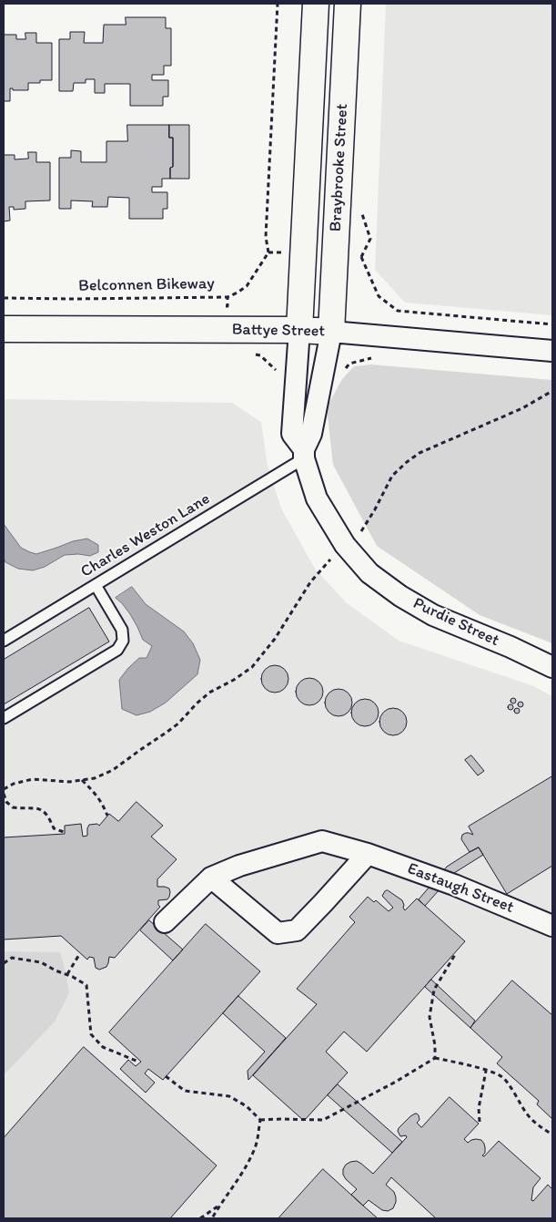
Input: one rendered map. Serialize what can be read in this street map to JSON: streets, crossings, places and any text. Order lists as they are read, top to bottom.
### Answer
{
  "streets": {
    "street": [
      "Braybrooke Street",
      "Battye Street",
      "Purdie Street",
      "Eastaugh Street"
    ],
    "lane": ["Charles Weston Lane"],
    "path": ["Belconnen Bikeway"]
  },
  "crossings": [
    ["Braybrooke Street", "Battye Street"],
    ["Braybrooke Street", "Purdie Street"],
    ["Battye Street", "Purdie Street"],
    ["Charles Weston Lane", "Purdie Street"]
  ]
}
